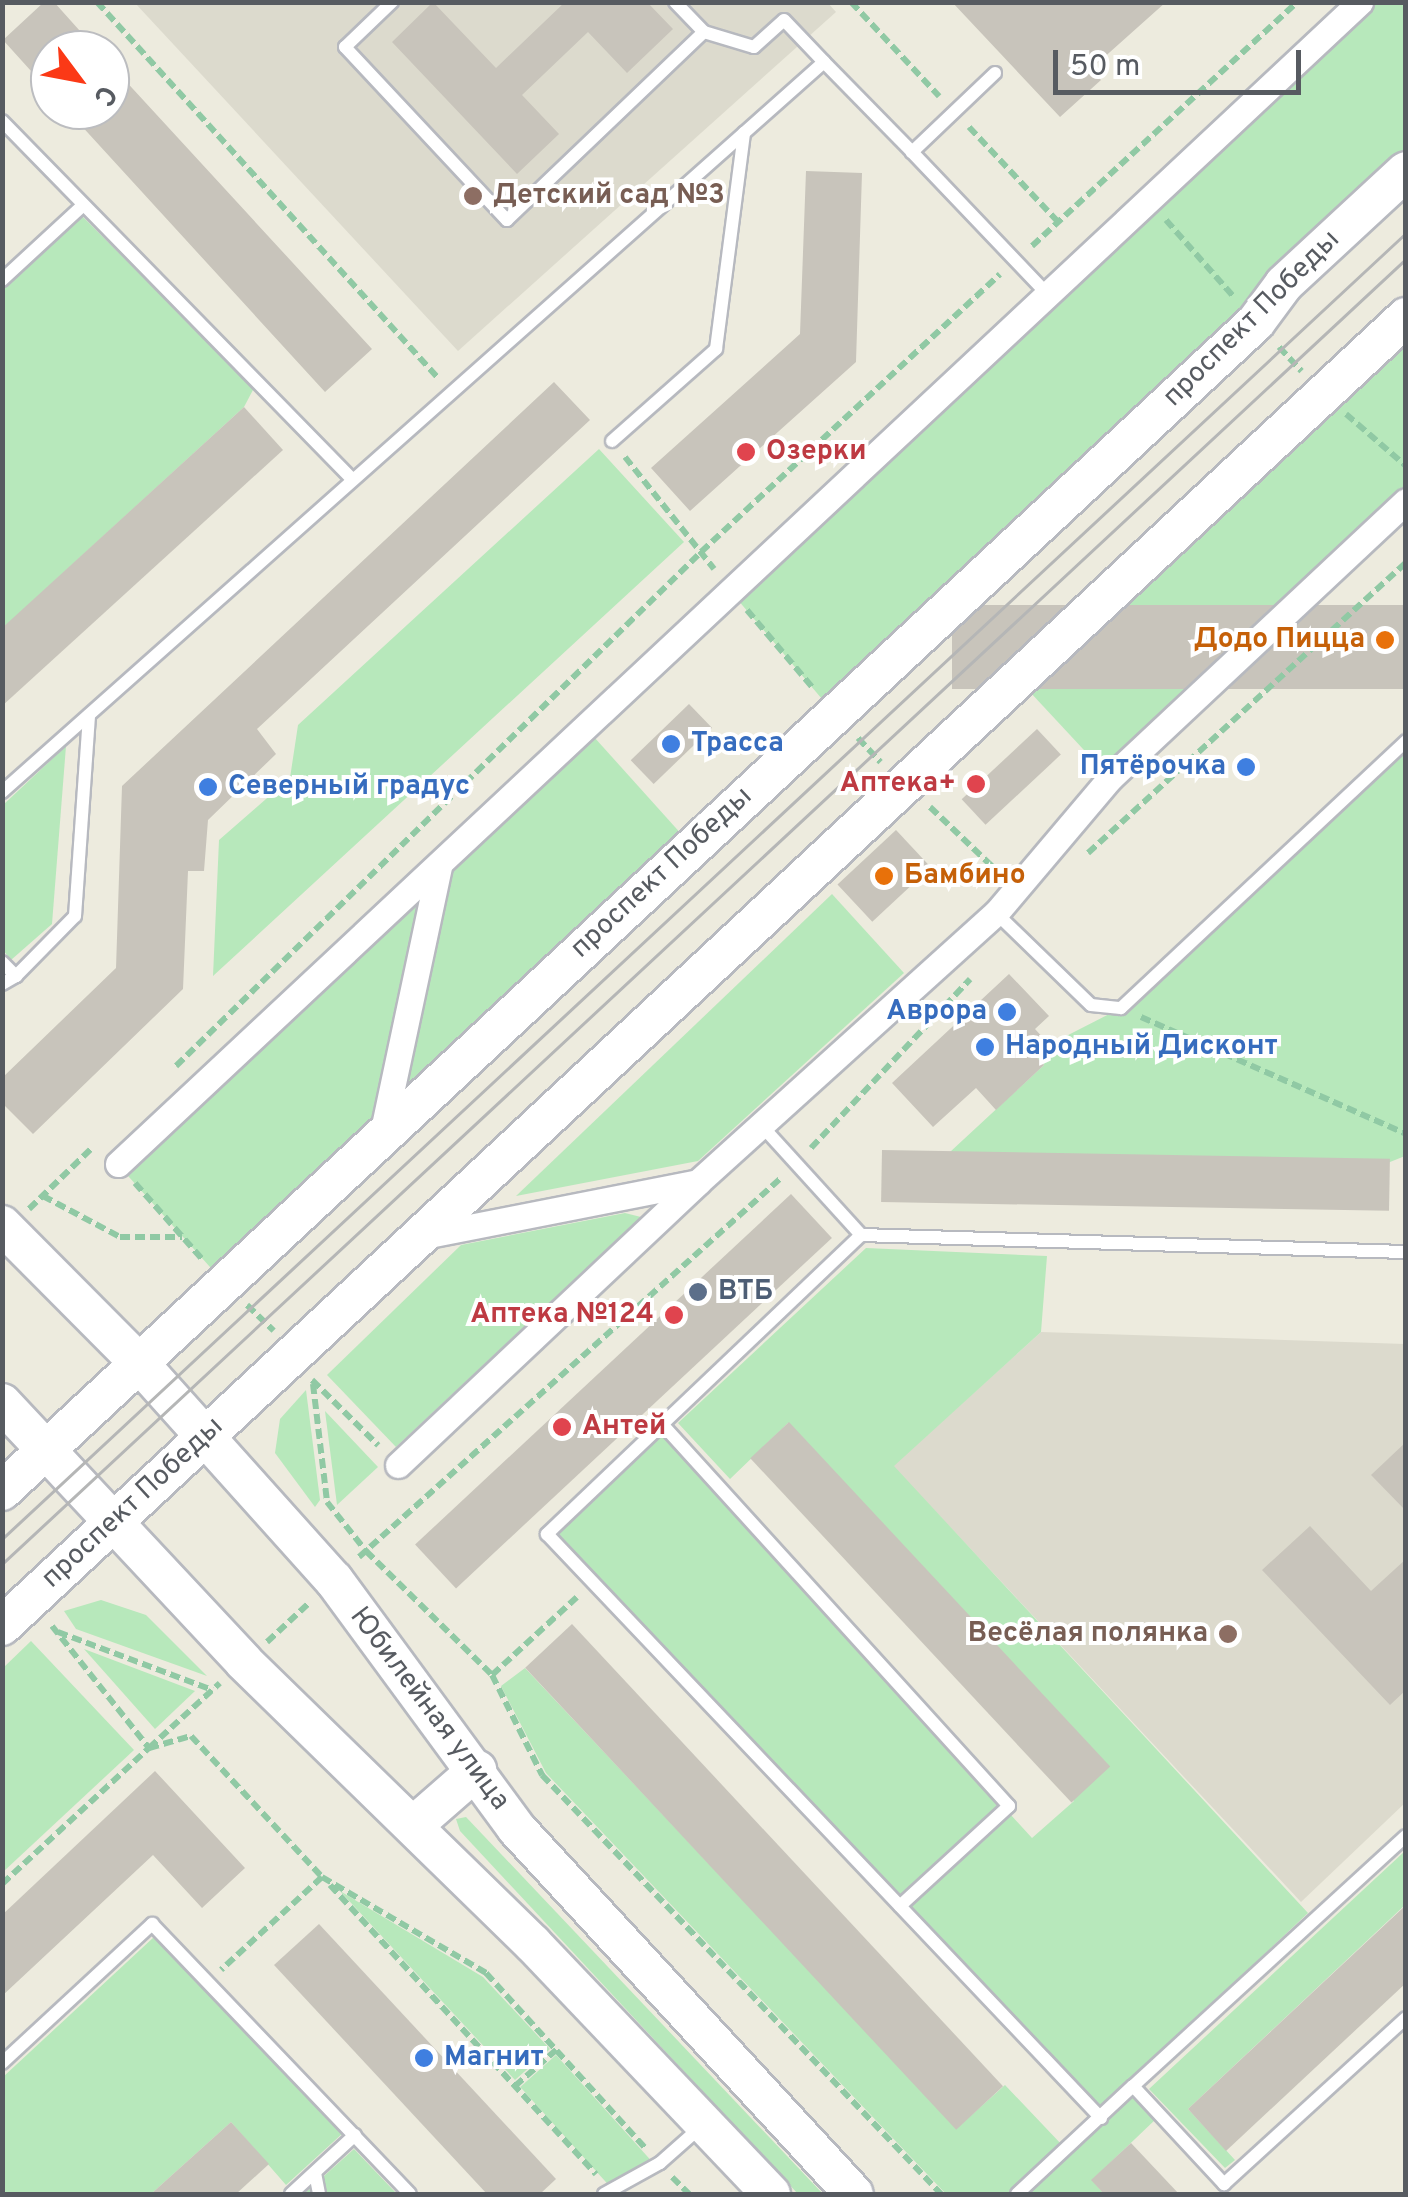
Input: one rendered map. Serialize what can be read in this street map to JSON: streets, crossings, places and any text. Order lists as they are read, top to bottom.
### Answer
{
  "streets": {
    "main road": ["проспект Победы", "Юбилейная улица"]
  },
  "crossings": [
    ["проспект Победы", "Юбилейная улица"]
  ],
  "places": [
    "Детский сад №3",
    "Озерки",
    "Додо Пицца",
    "Трасса",
    "Пятёрочка",
    "Аптека+",
    "Северный градус",
    "Бамбино",
    "Аврора",
    "Народный Дисконт",
    "ВТБ",
    "Аптека №124",
    "Антей",
    "Весёлая полянка",
    "Магнит"
  ],
  "scale_bar": "50 m",
  "north": "bottom right"
}
